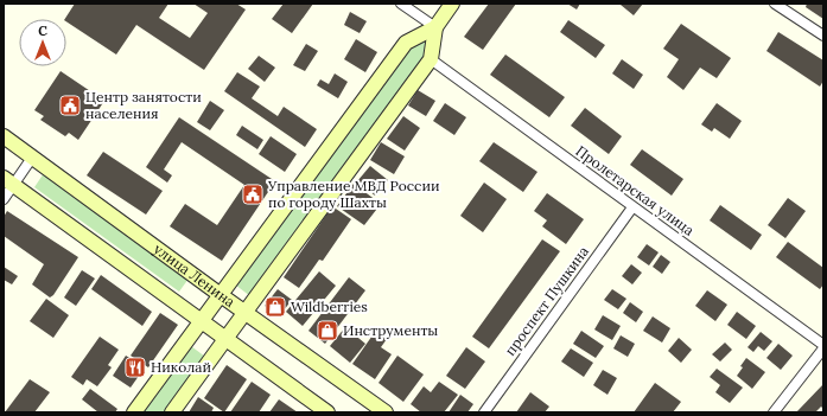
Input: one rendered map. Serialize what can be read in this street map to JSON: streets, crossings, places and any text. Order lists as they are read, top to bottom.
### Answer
{
  "streets": {
    "main road": ["улица Ленина"],
    "street": ["Пролетарская улица", "проспект Пушкина"]
  },
  "crossings": [
    ["Пролетарская улица", "проспект Пушкина"]
  ],
  "places": {
    "public building": ["Центр занятости населения", "Управление МВД России по городу Шахты"],
    "shop": ["Wildberries", "Инструменты"],
    "restaurant": ["Николай"]
  },
  "north": "top"
}
